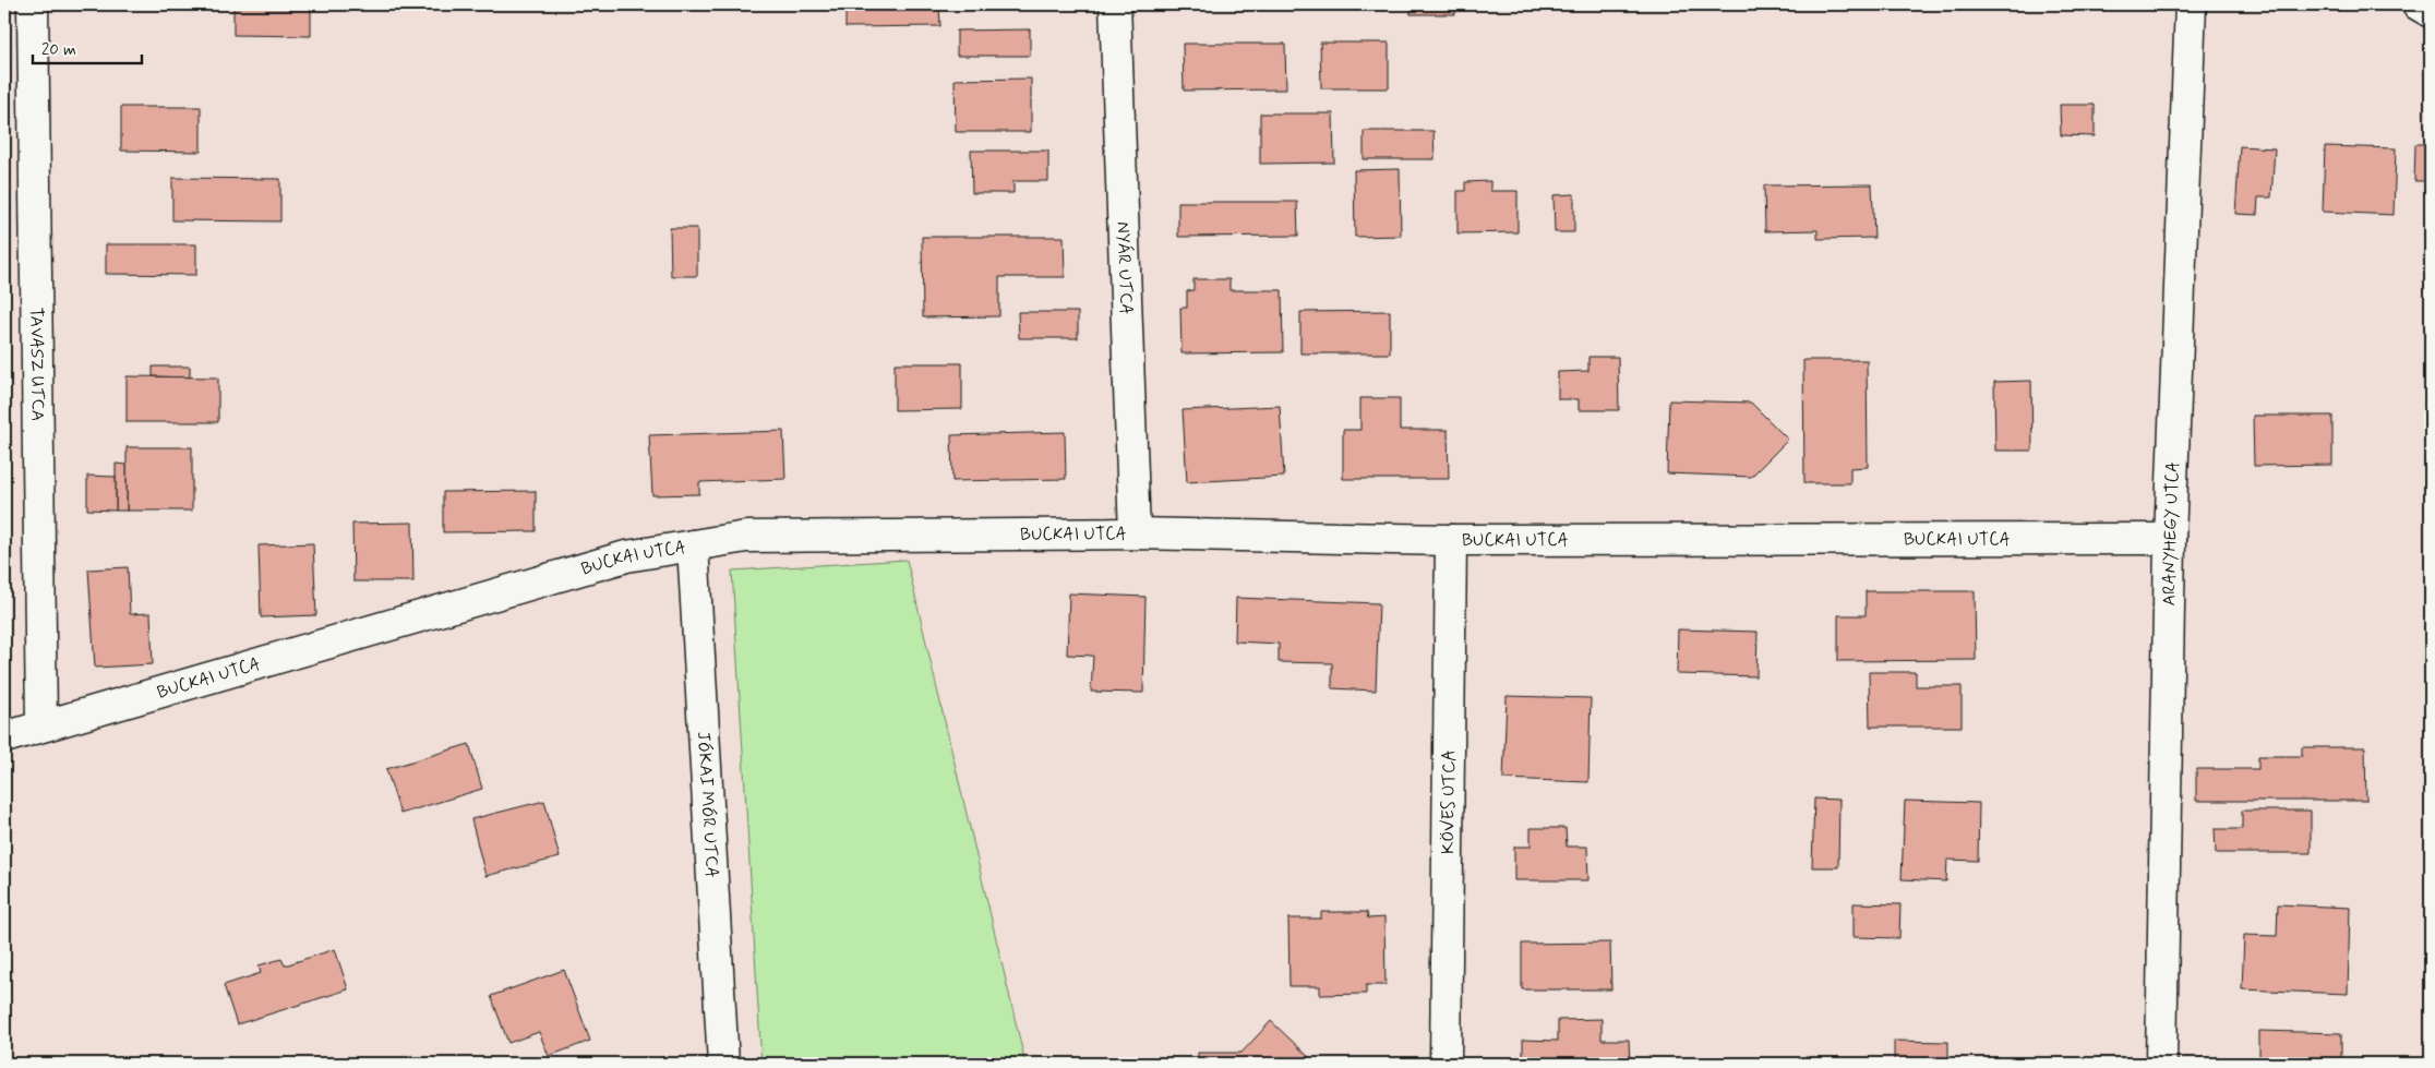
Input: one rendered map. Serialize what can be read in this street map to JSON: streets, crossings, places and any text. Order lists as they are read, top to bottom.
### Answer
{
  "streets": {
    "street": [
      "NYÁR UTCA",
      "TAVASZ UTCA",
      "BUCKAI UTCA",
      "ARANYHEGY UTCA",
      "KÖVES UTCA",
      "JÓKAI MÓR UTCA"
    ]
  },
  "crossings": [
    ["NYÁR UTCA", "BUCKAI UTCA"],
    ["TAVASZ UTCA", "BUCKAI UTCA"],
    ["BUCKAI UTCA", "ARANYHEGY UTCA"],
    ["BUCKAI UTCA", "KÖVES UTCA"],
    ["BUCKAI UTCA", "JÓKAI MÓR UTCA"]
  ],
  "scale_bar": "20 m"
}
